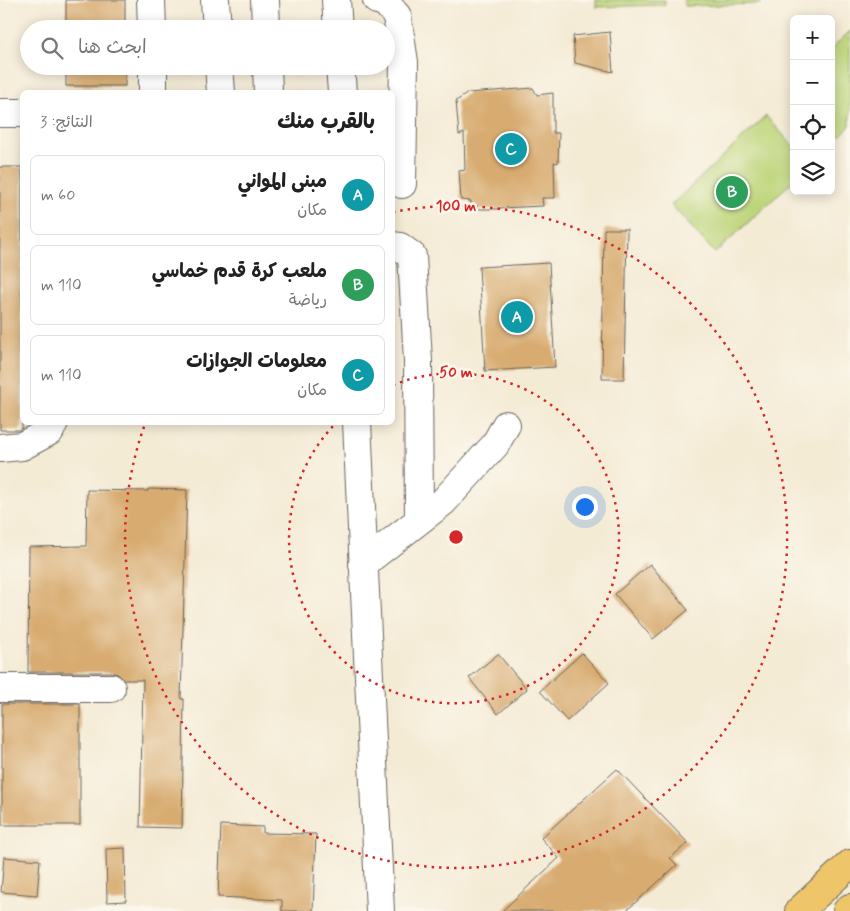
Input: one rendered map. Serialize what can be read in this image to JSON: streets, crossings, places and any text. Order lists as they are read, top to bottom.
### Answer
{
  "page": {
    "map_buttons": ["+", "−"],
    "search": "ابحث هنا",
    "heading": ["بالقرب منك", "النتائج: 3"],
    "pins": ["C", "B", "A"],
    "list": [
      {
        "mark": "A",
        "name": "مبنى المواني",
        "note": "مكان",
        "value": "60 m"
      },
      {
        "mark": "B",
        "name": "ملعب كرة قدم خماسي",
        "note": "رياضة",
        "value": "110 m"
      },
      {
        "mark": "C",
        "name": "معلومات الجوازات",
        "note": "مكان",
        "value": "110 m"
      }
    ]
  },
  "rings": ["100 m", "50 m"]
}
